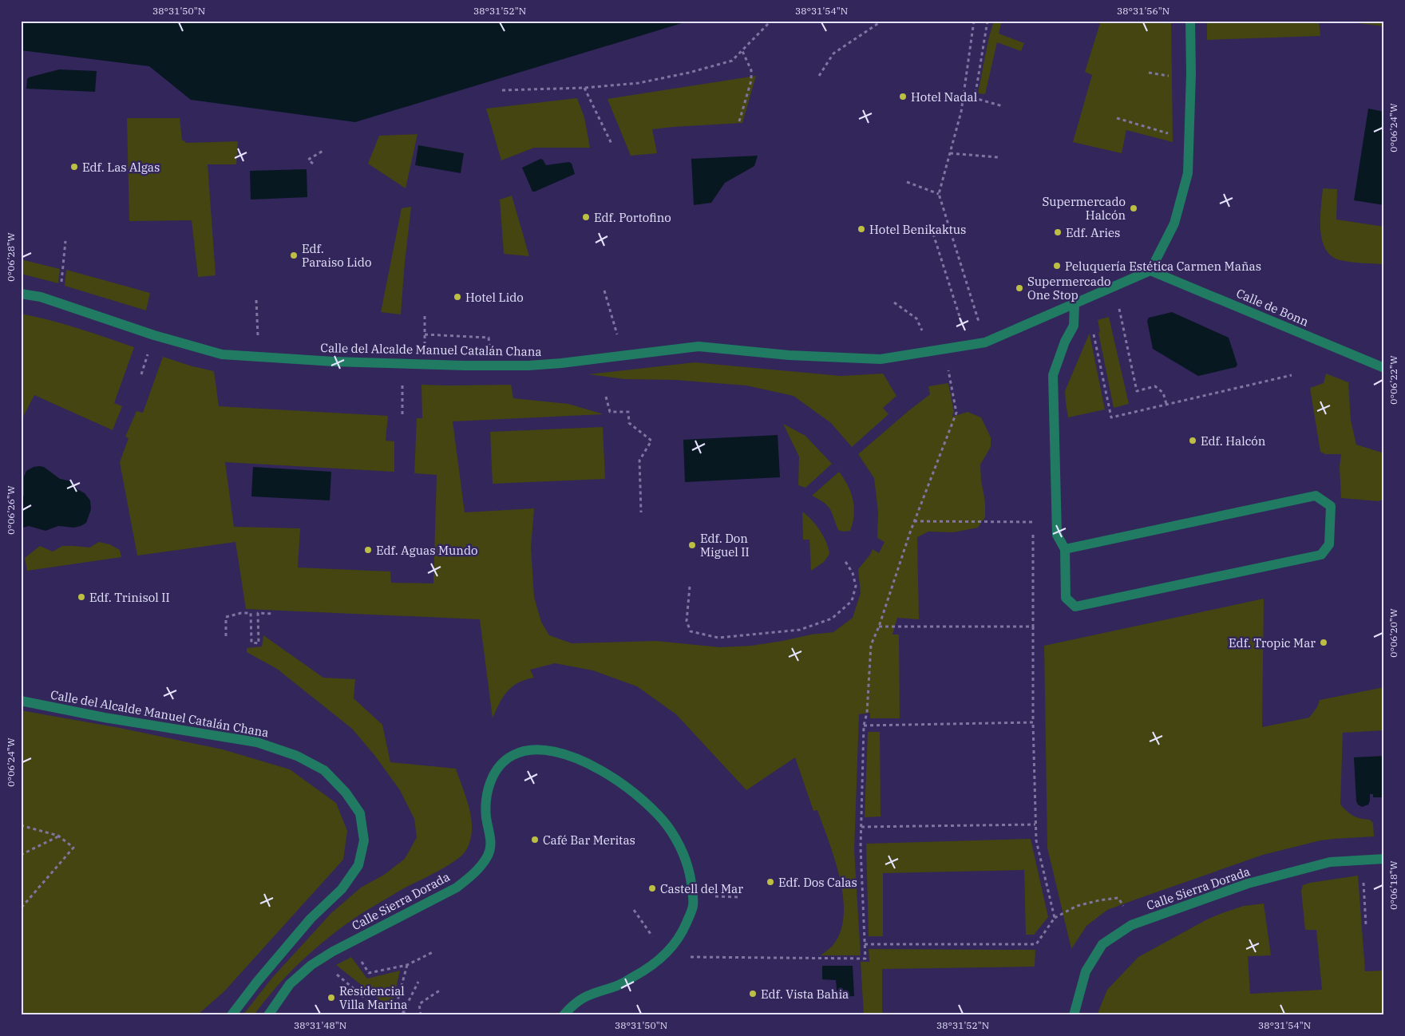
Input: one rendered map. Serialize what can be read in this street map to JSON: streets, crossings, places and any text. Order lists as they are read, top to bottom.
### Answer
{
  "streets": {
    "street": ["Calle de Bonn", "Calle del Alcalde Manuel Catalán Chana", "Calle Sierra Dorada"]
  },
  "crossings": [
    ["Calle de Bonn", "Calle del Alcalde Manuel Catalán Chana"]
  ],
  "places": [
    "Hotel Nadal",
    "Edf. Las Algas",
    "Supermercado Halcón",
    "Edf. Portofino",
    "Hotel Benikaktus",
    "Edf. Aries",
    "Edf. Paraiso Lido",
    "Peluquería Estética Carmen Mañas",
    "Supermercado One Stop",
    "Hotel Lido",
    "Edf. Halcón",
    "Edf. Don Miguel II",
    "Edf. Aguas Mundo",
    "Edf. Trinisol II",
    "Edf. Tropic Mar",
    "Café Bar Meritas",
    "Edf. Dos Calas",
    "Castell del Mar",
    "Edf. Vista Bahia",
    "Residencial Villa Marina"
  ],
  "coordinates": [
    "38°31'50\"N",
    "38°31'52\"N",
    "38°31'54\"N",
    "38°31'56\"N",
    "0°06'24\"W",
    "0°06'28\"W",
    "0°06'22\"W",
    "0°06'26\"W",
    "0°06'20\"W",
    "0°06'18\"W",
    "38°31'48\"N"
  ]
}
